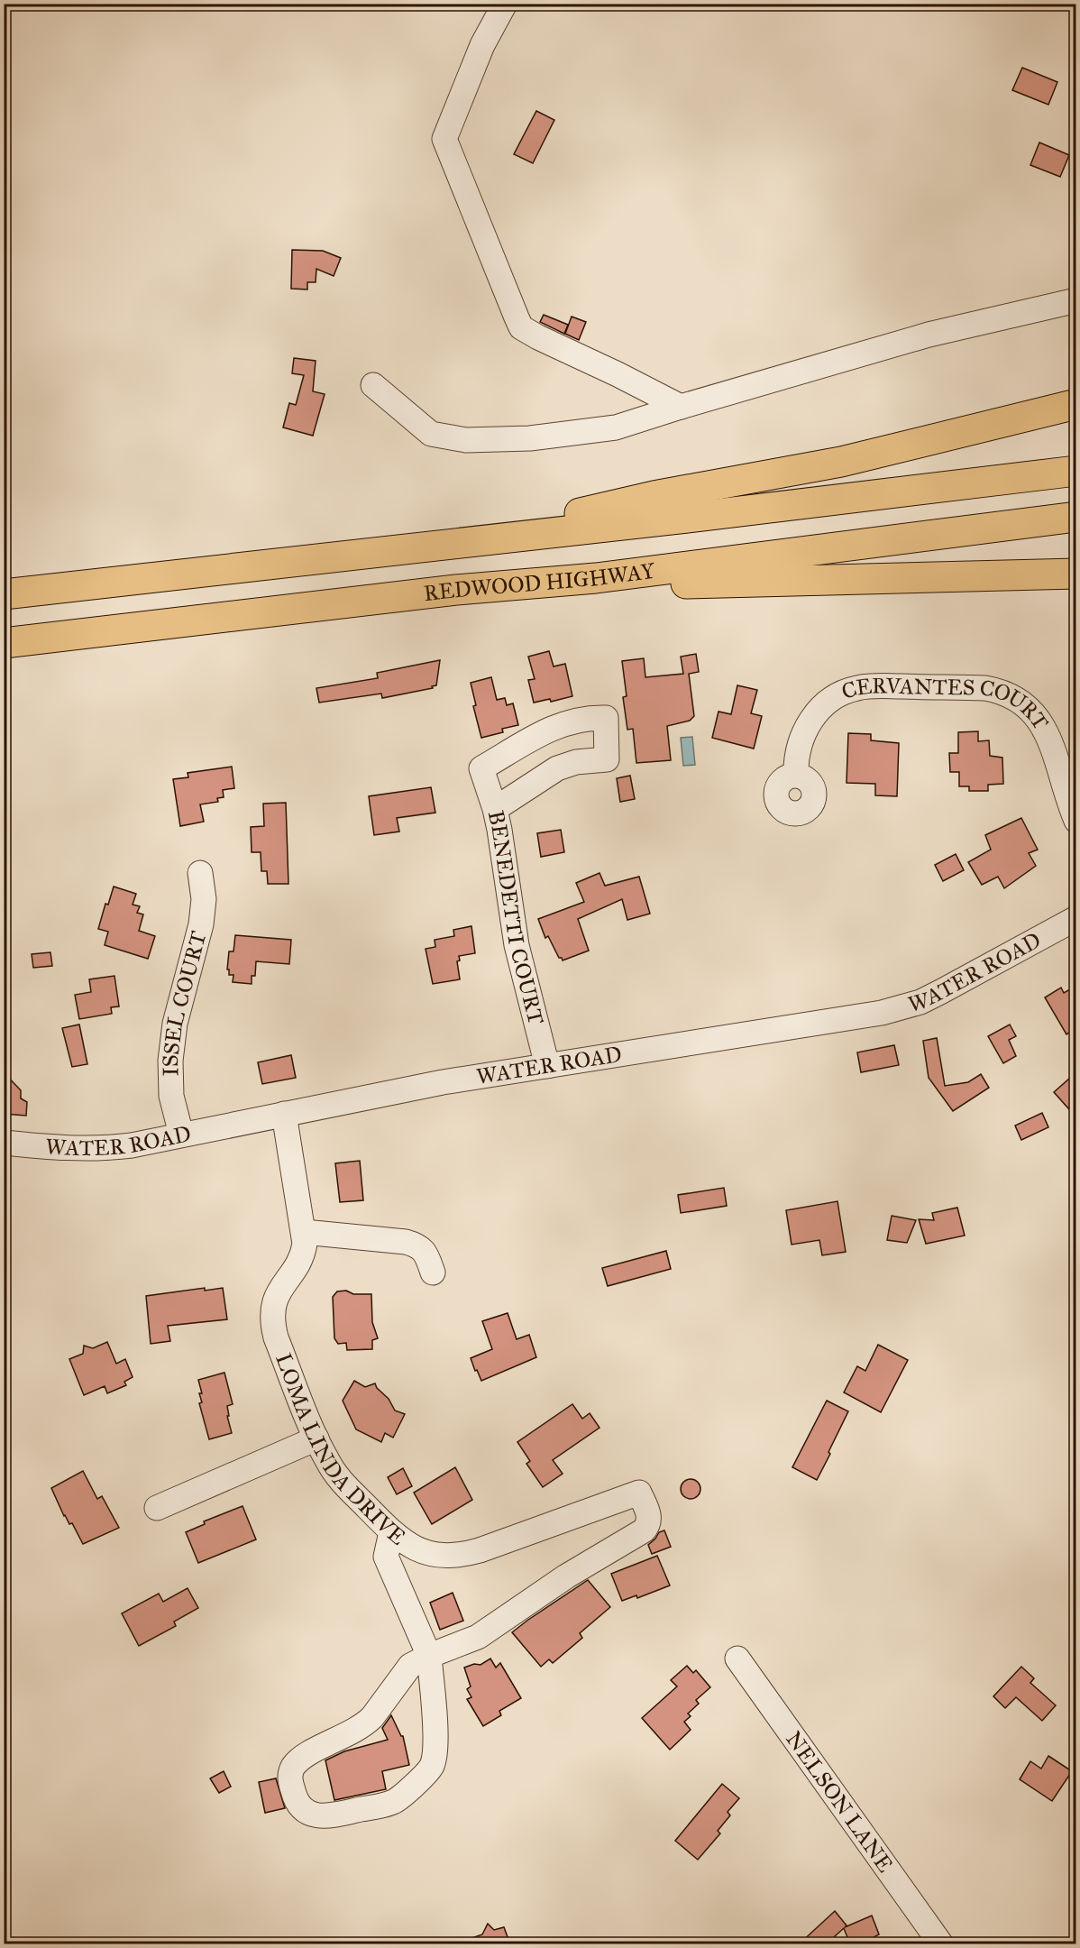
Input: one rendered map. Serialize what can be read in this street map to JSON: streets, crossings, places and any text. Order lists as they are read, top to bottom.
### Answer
{
  "streets": {
    "highway": ["REDWOOD HIGHWAY"],
    "street": [
      "CERVANTES COURT",
      "BENEDETTI COURT",
      "WATER ROAD",
      "ISSEL COURT",
      "LOMA LINDA DRIVE",
      "NELSON LANE"
    ]
  },
  "crossings": [
    ["BENEDETTI COURT", "WATER ROAD"],
    ["WATER ROAD", "ISSEL COURT"],
    ["WATER ROAD", "LOMA LINDA DRIVE"]
  ]
}
